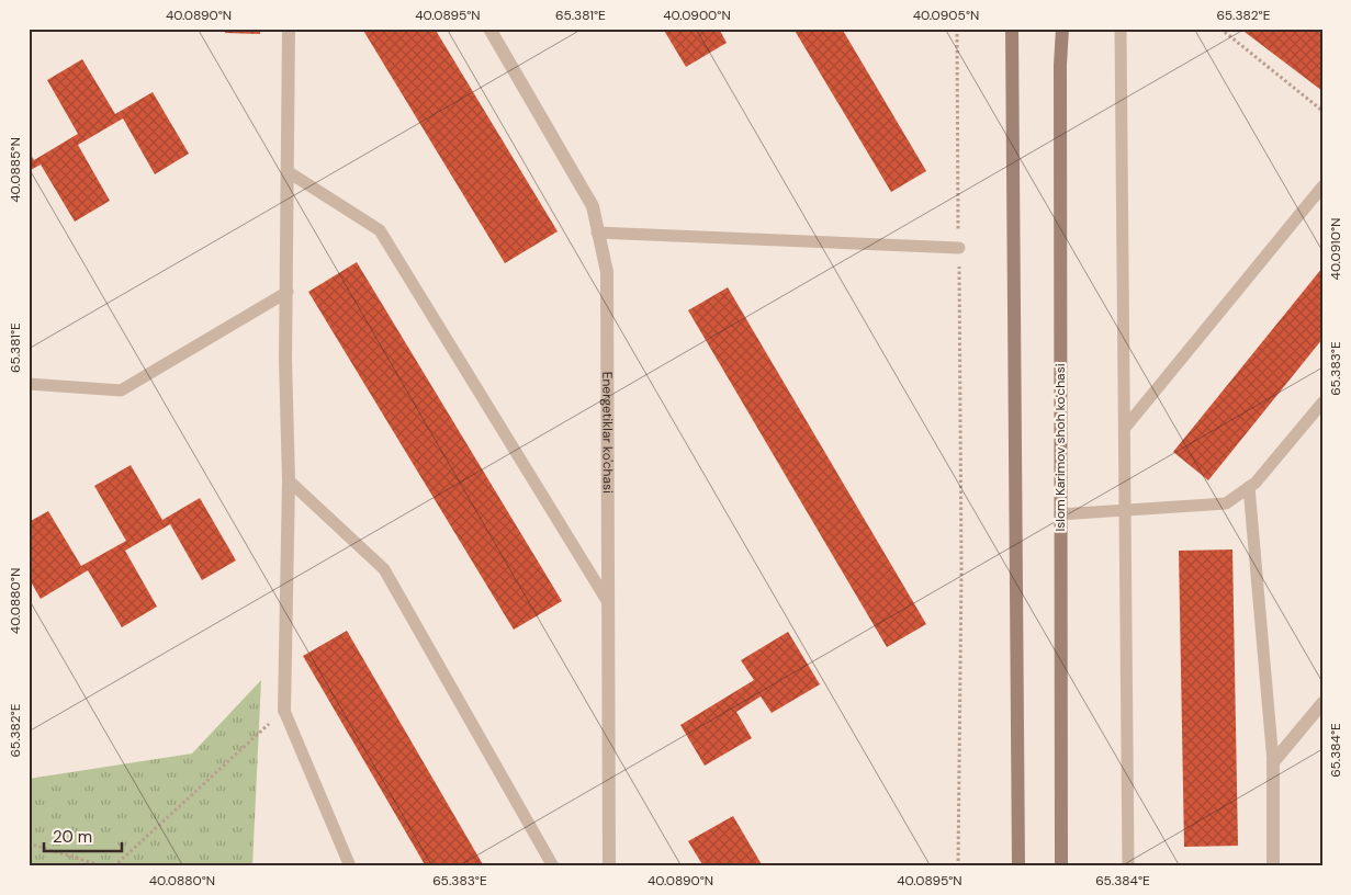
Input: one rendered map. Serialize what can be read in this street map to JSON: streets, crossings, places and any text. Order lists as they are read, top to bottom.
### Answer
{
  "streets": {
    "main road": ["Islom Karimov shoh ko'chasi"],
    "street": ["Energetiklar ko'chasi"]
  },
  "scale_bar": "20 m",
  "coordinates": [
    "40.0890°N",
    "40.0895°N",
    "65.381°E",
    "40.0900°N",
    "40.0905°N",
    "65.382°E",
    "40.0885°N",
    "40.0910°N",
    "65.383°E",
    "40.0880°N",
    "65.384°E"
  ]
}
